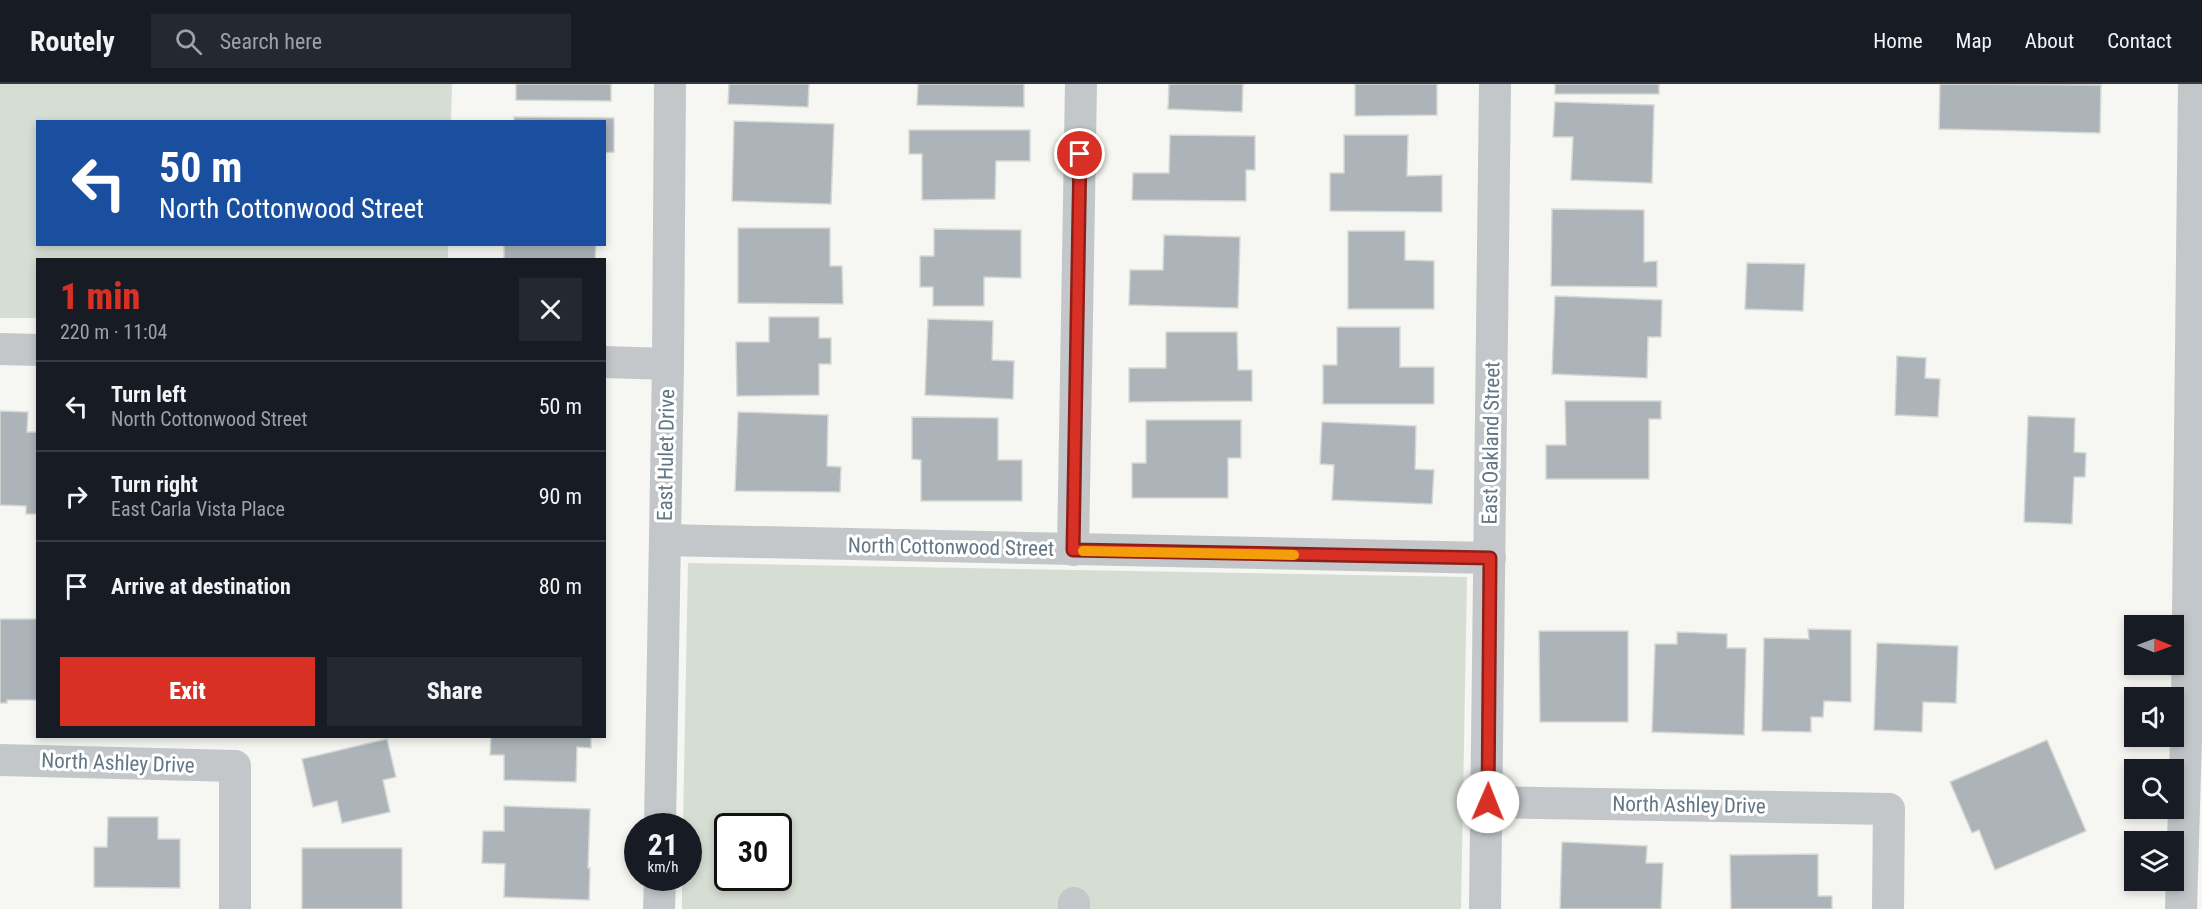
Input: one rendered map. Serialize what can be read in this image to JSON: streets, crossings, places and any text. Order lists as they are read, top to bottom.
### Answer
{
  "streets": {
    "street": [
      "East Oakland Street",
      "East Hulet Drive",
      "North Cottonwood Street",
      "North Ashley Drive"
    ]
  },
  "crossings": [
    ["East Oakland Street", "North Cottonwood Street"],
    ["East Oakland Street", "North Ashley Drive"],
    ["East Hulet Drive", "North Cottonwood Street"]
  ],
  "north": "right",
  "page": {
    "header": "Routely",
    "search": "Search here",
    "nav": [
      "Home",
      "Map",
      "About",
      "Contact"
    ],
    "turn": ["50 m", "North Cottonwood Street"],
    "heading": ["1 min", "220 m · 11:04"],
    "list": [
      {
        "name": "Turn left",
        "note": "North Cottonwood Street",
        "value": "50 m"
      },
      {
        "name": "Turn right",
        "note": "East Carla Vista Place",
        "value": "90 m"
      },
      {
        "name": "Arrive at destination",
        "value": "80 m"
      }
    ],
    "buttons": ["Exit", "Share"],
    "speed": "21 km/h",
    "limit": "30"
  }
}
